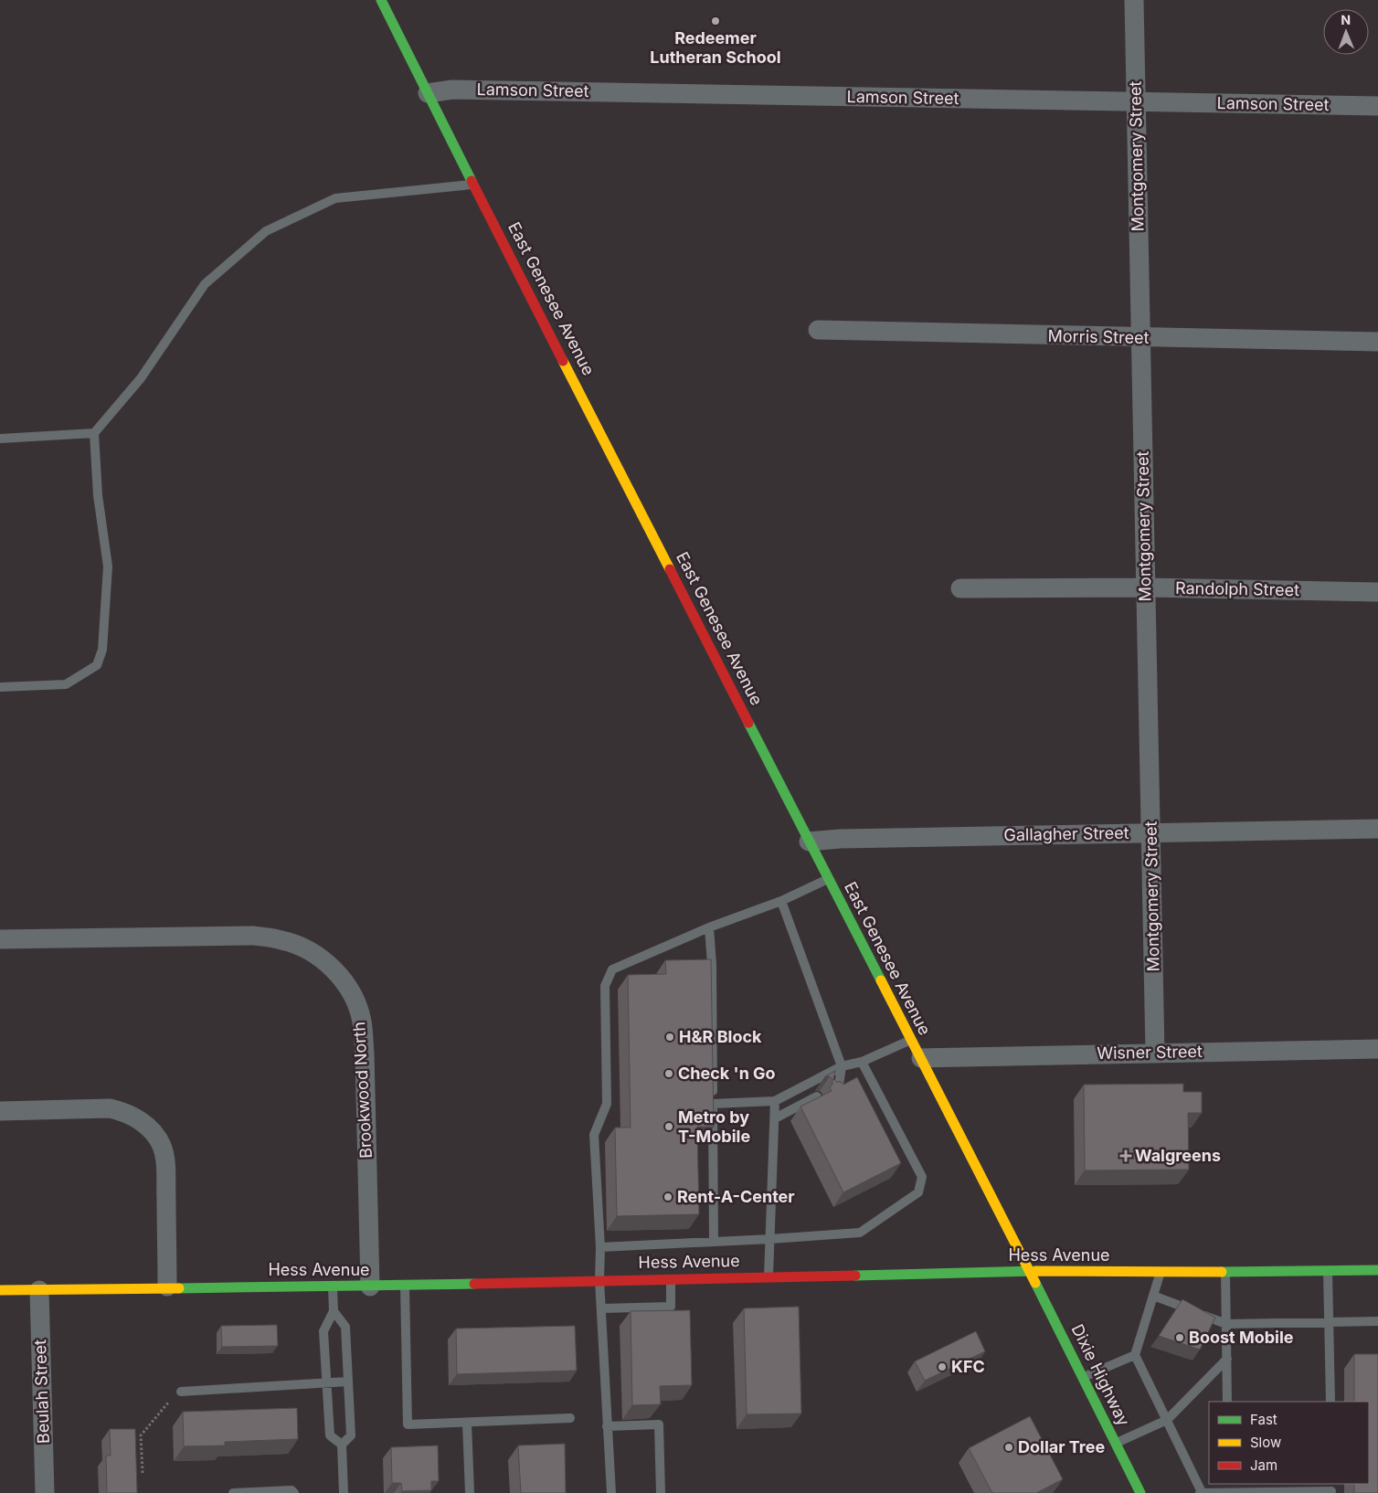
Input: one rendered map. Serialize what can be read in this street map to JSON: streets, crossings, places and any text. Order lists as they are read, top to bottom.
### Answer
{
  "streets": {
    "main road": ["East Genesee Avenue", "Hess Avenue", "Dixie Highway"],
    "street": [
      "Lamson Street",
      "Montgomery Street",
      "Morris Street",
      "Randolph Street",
      "Gallagher Street",
      "Wisner Street",
      "Brookwood North",
      "Beulah Street"
    ]
  },
  "crossings": [
    ["Lamson Street", "Montgomery Street"],
    ["Lamson Street", "East Genesee Avenue"],
    ["Montgomery Street", "Morris Street"],
    ["Montgomery Street", "Randolph Street"],
    ["Montgomery Street", "Gallagher Street"],
    ["Montgomery Street", "Wisner Street"],
    ["East Genesee Avenue", "Gallagher Street"],
    ["East Genesee Avenue", "Wisner Street"],
    ["East Genesee Avenue", "Hess Avenue"],
    ["East Genesee Avenue", "Dixie Highway"],
    ["Brookwood North", "Hess Avenue"],
    ["Hess Avenue", "Dixie Highway"],
    ["Hess Avenue", "Beulah Street"]
  ],
  "places": {
    "other": [
      "Redeemer Lutheran School",
      "H&R Block",
      "Check 'n Go",
      "Metro by T-Mobile",
      "Rent-A-Center",
      "Boost Mobile",
      "KFC",
      "Dollar Tree"
    ],
    "health": ["Walgreens"]
  },
  "legend": ["Fast", "Slow", "Jam"],
  "north": "top"
}
